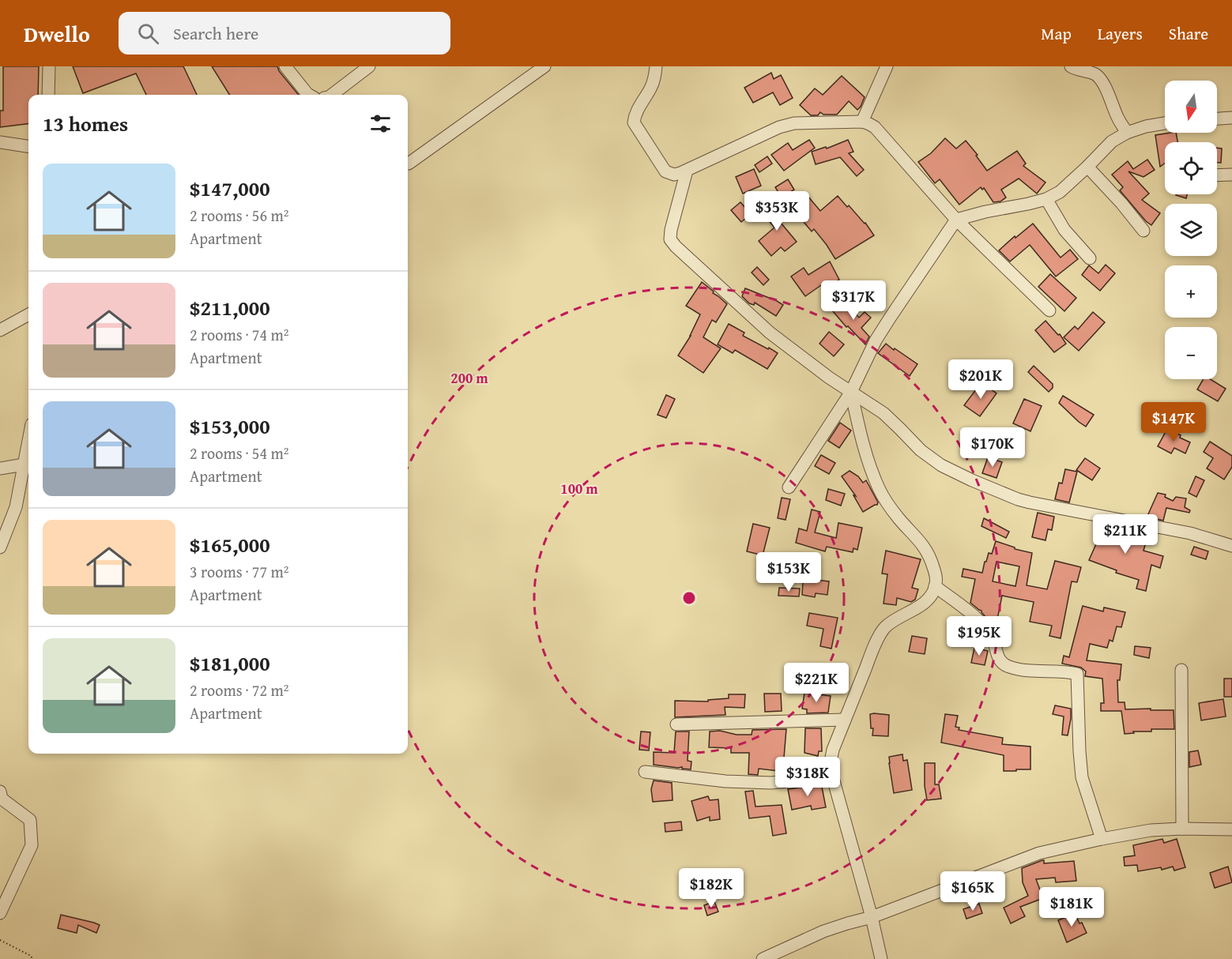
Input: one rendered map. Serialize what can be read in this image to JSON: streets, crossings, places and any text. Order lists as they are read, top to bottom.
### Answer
{
  "north": "bottom",
  "page": {
    "header": "Dwello",
    "search": "Search here",
    "nav": ["Map", "Layers", "Share"],
    "map_buttons": ["+", "−"],
    "heading": "13 homes",
    "list": [
      {
        "name": "$147,000",
        "note": "2 rooms · 56 m² · Apartment"
      },
      {
        "name": "$211,000",
        "note": "2 rooms · 74 m² · Apartment"
      },
      {
        "name": "$153,000",
        "note": "2 rooms · 54 m² · Apartment"
      },
      {
        "name": "$165,000",
        "note": "3 rooms · 77 m² · Apartment"
      },
      {
        "name": "$181,000",
        "note": "2 rooms · 72 m² · Apartment"
      }
    ],
    "price": [
      "$353K",
      "$317K",
      "$201K",
      "$147K",
      "$170K",
      "$211K",
      "$153K",
      "$195K",
      "$221K",
      "$318K",
      "$182K",
      "$165K",
      "$181K"
    ]
  },
  "rings": ["200 m", "100 m"]
}
